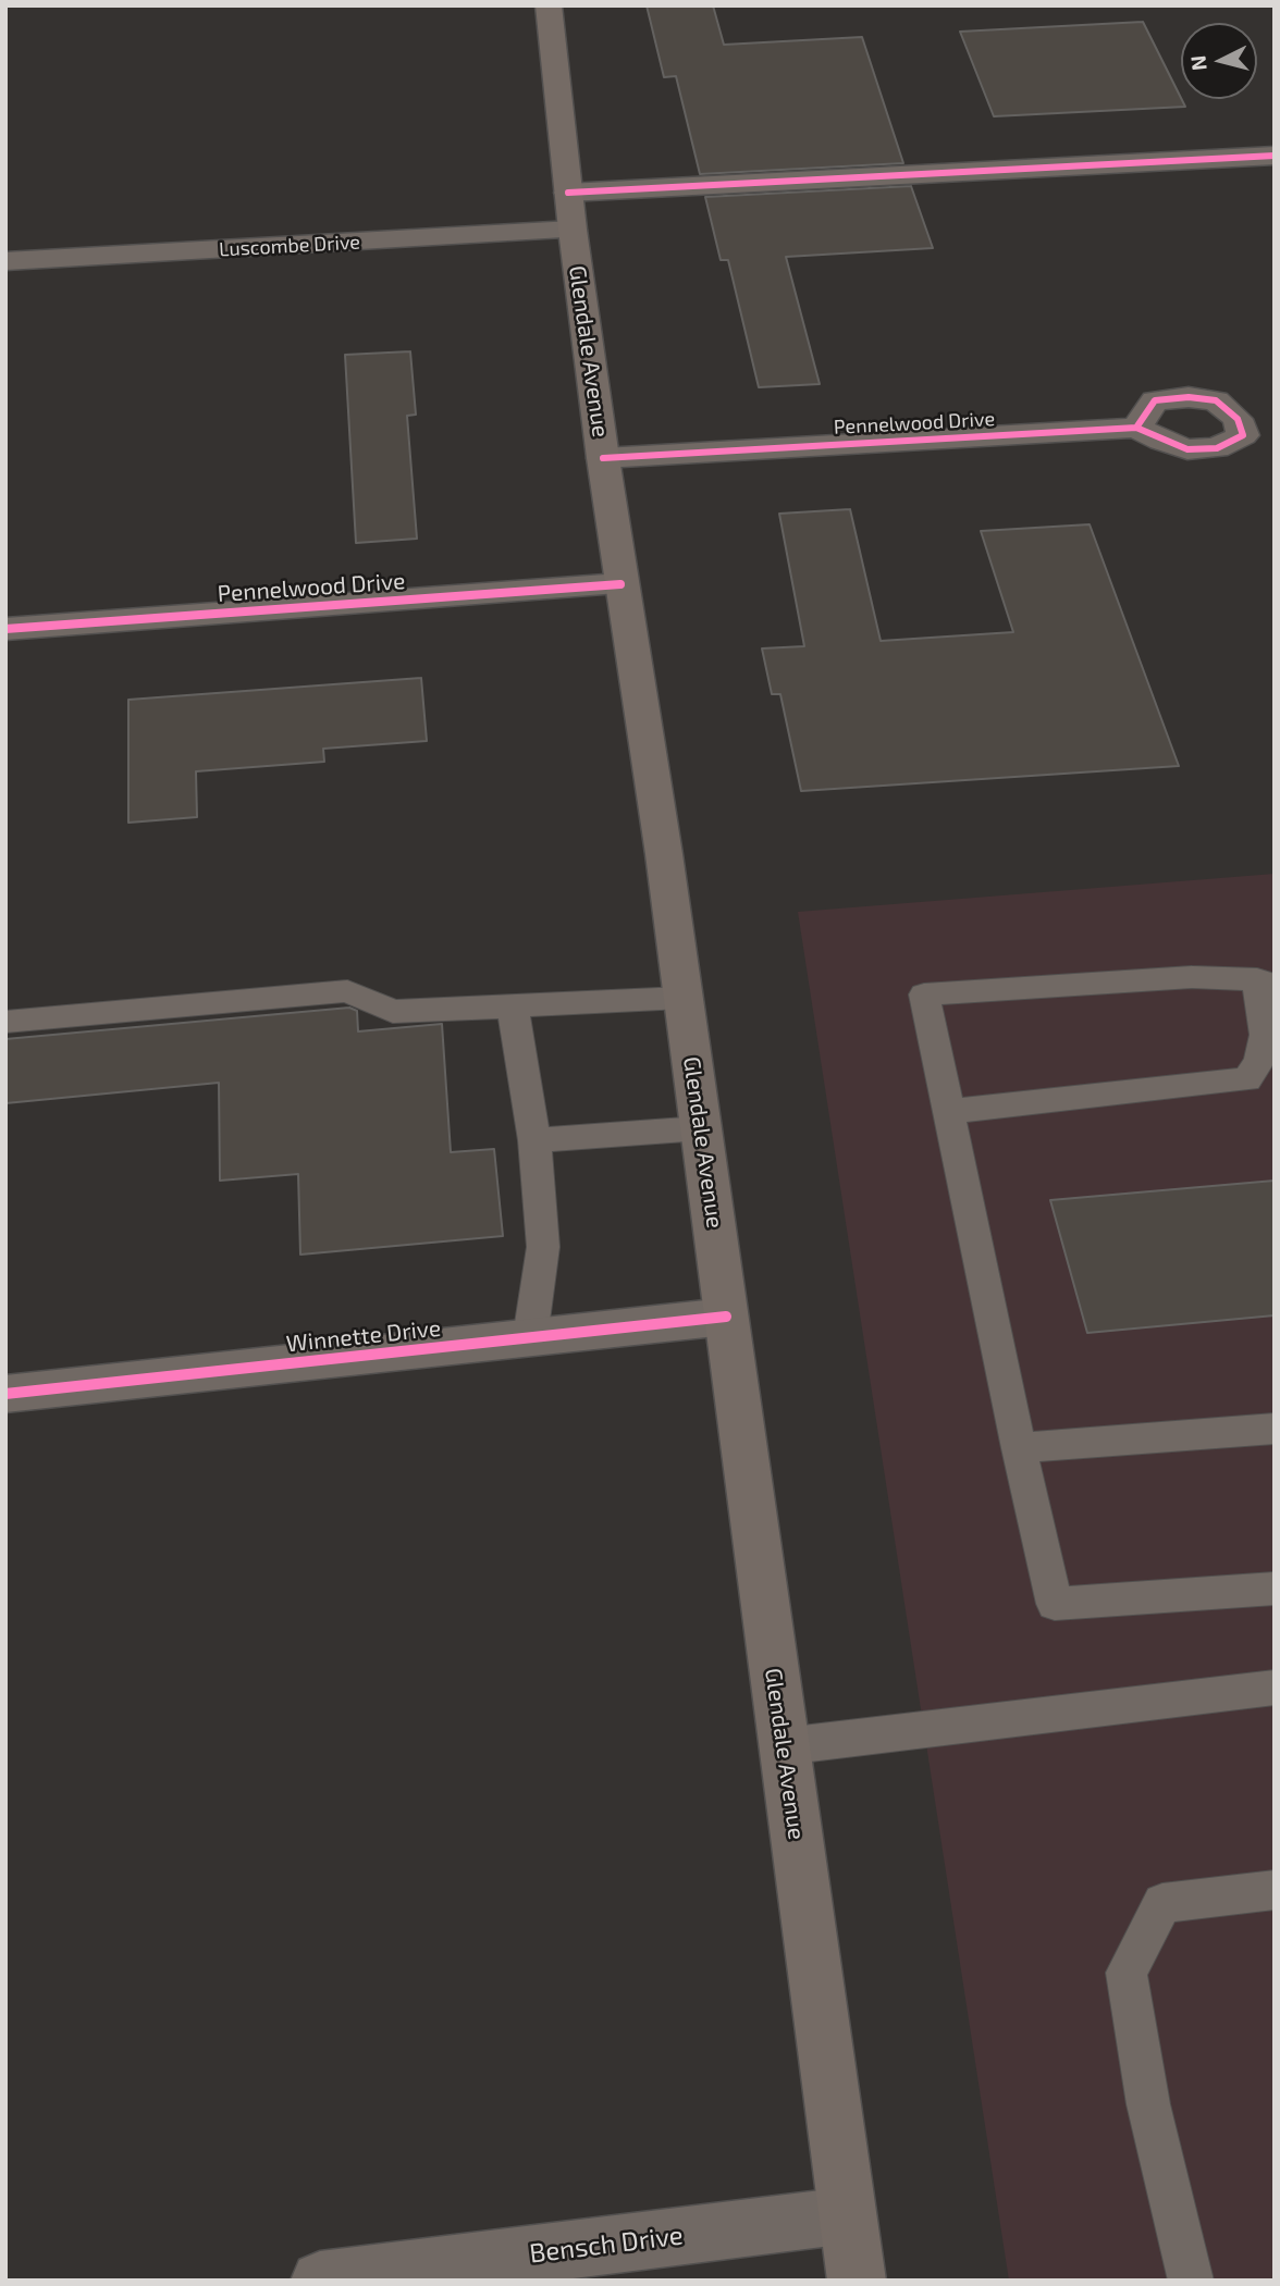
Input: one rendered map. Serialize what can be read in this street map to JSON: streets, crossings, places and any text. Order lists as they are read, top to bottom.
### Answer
{
  "streets": {
    "main road": ["Glendale Avenue"],
    "street": [
      "Luscombe Drive",
      "Pennelwood Drive",
      "Winnette Drive",
      "Bensch Drive"
    ]
  },
  "crossings": [
    ["Luscombe Drive", "Glendale Avenue"],
    ["Glendale Avenue", "Pennelwood Drive"],
    ["Glendale Avenue", "Winnette Drive"],
    ["Glendale Avenue", "Bensch Drive"]
  ],
  "north": "left"
}
